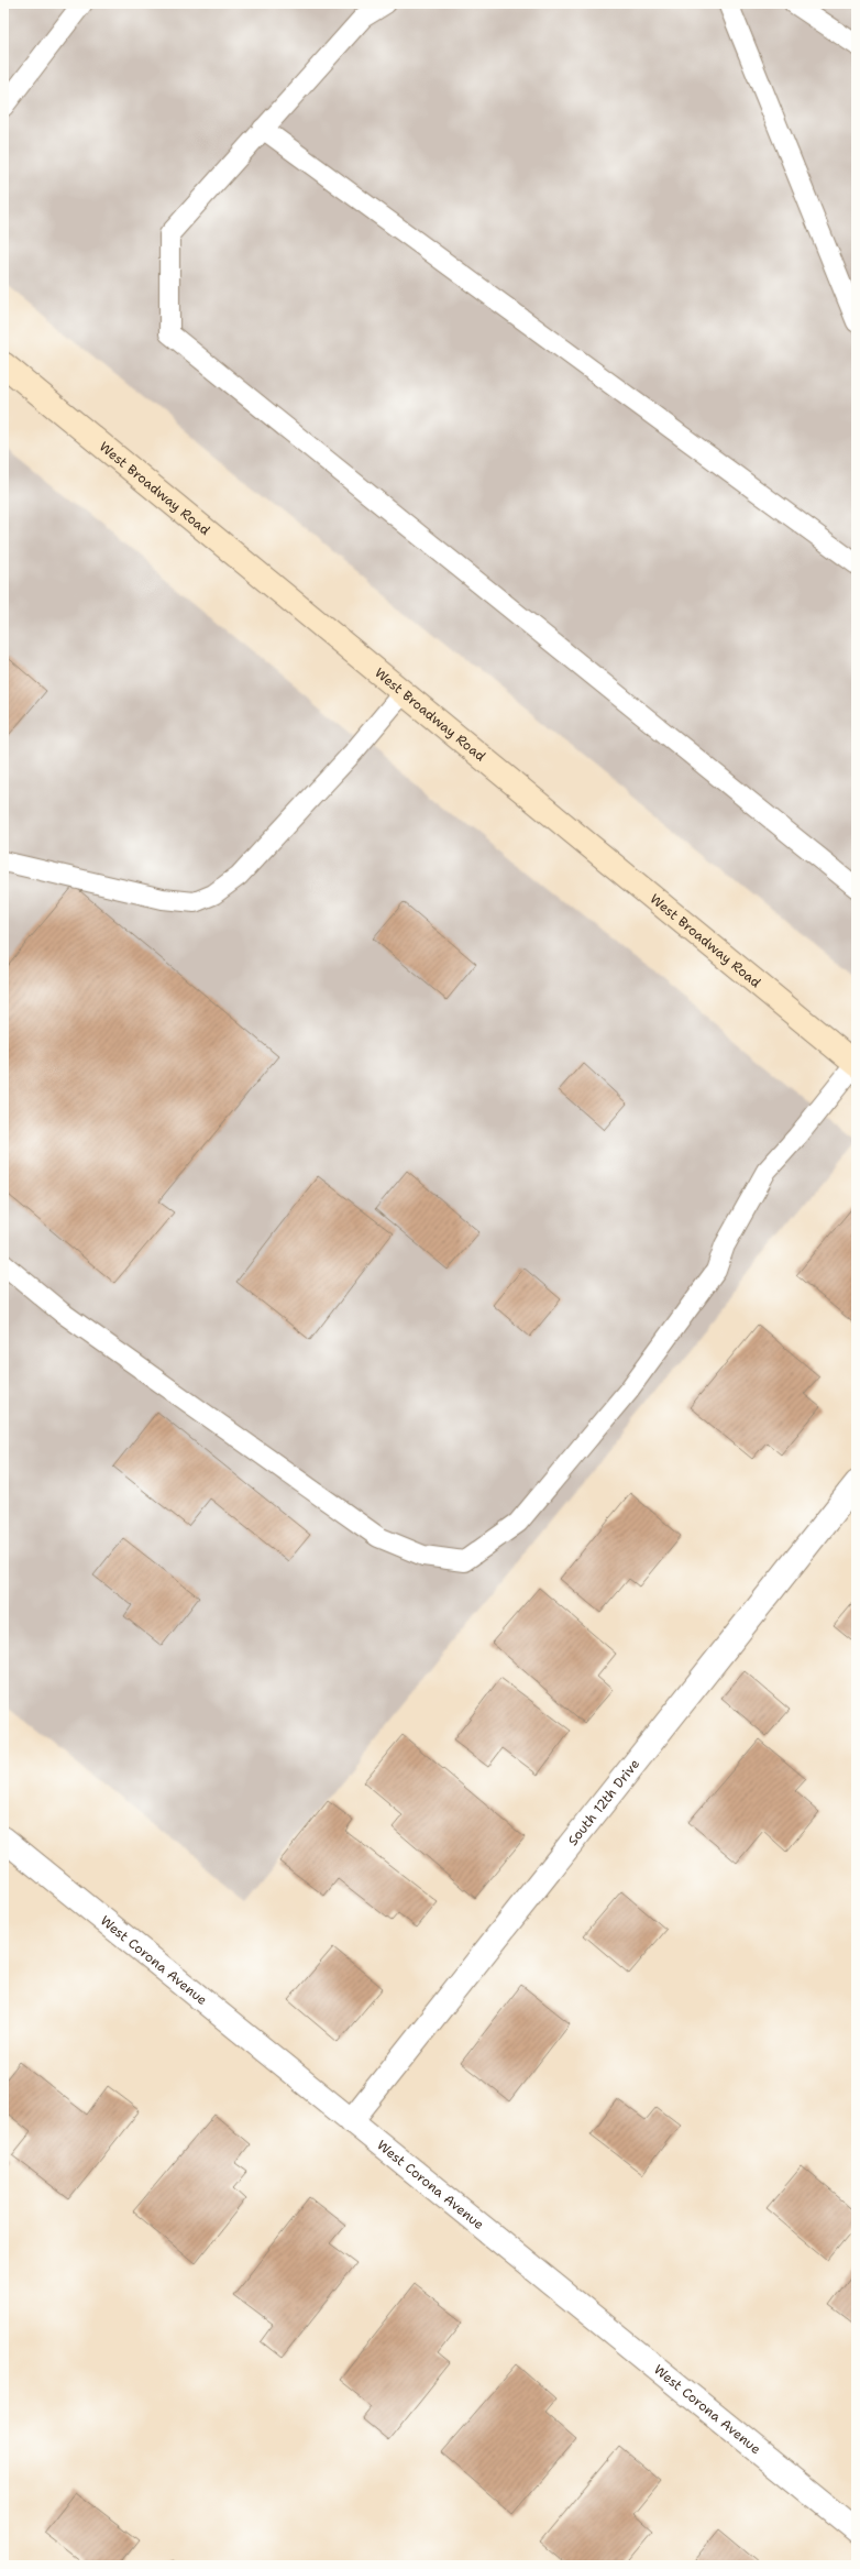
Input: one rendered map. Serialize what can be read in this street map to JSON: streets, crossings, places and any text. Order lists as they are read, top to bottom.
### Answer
{
  "streets": {
    "main road": ["West Broadway Road"],
    "street": ["South 12th Drive", "West Corona Avenue"]
  },
  "crossings": [
    ["South 12th Drive", "West Corona Avenue"]
  ]
}
